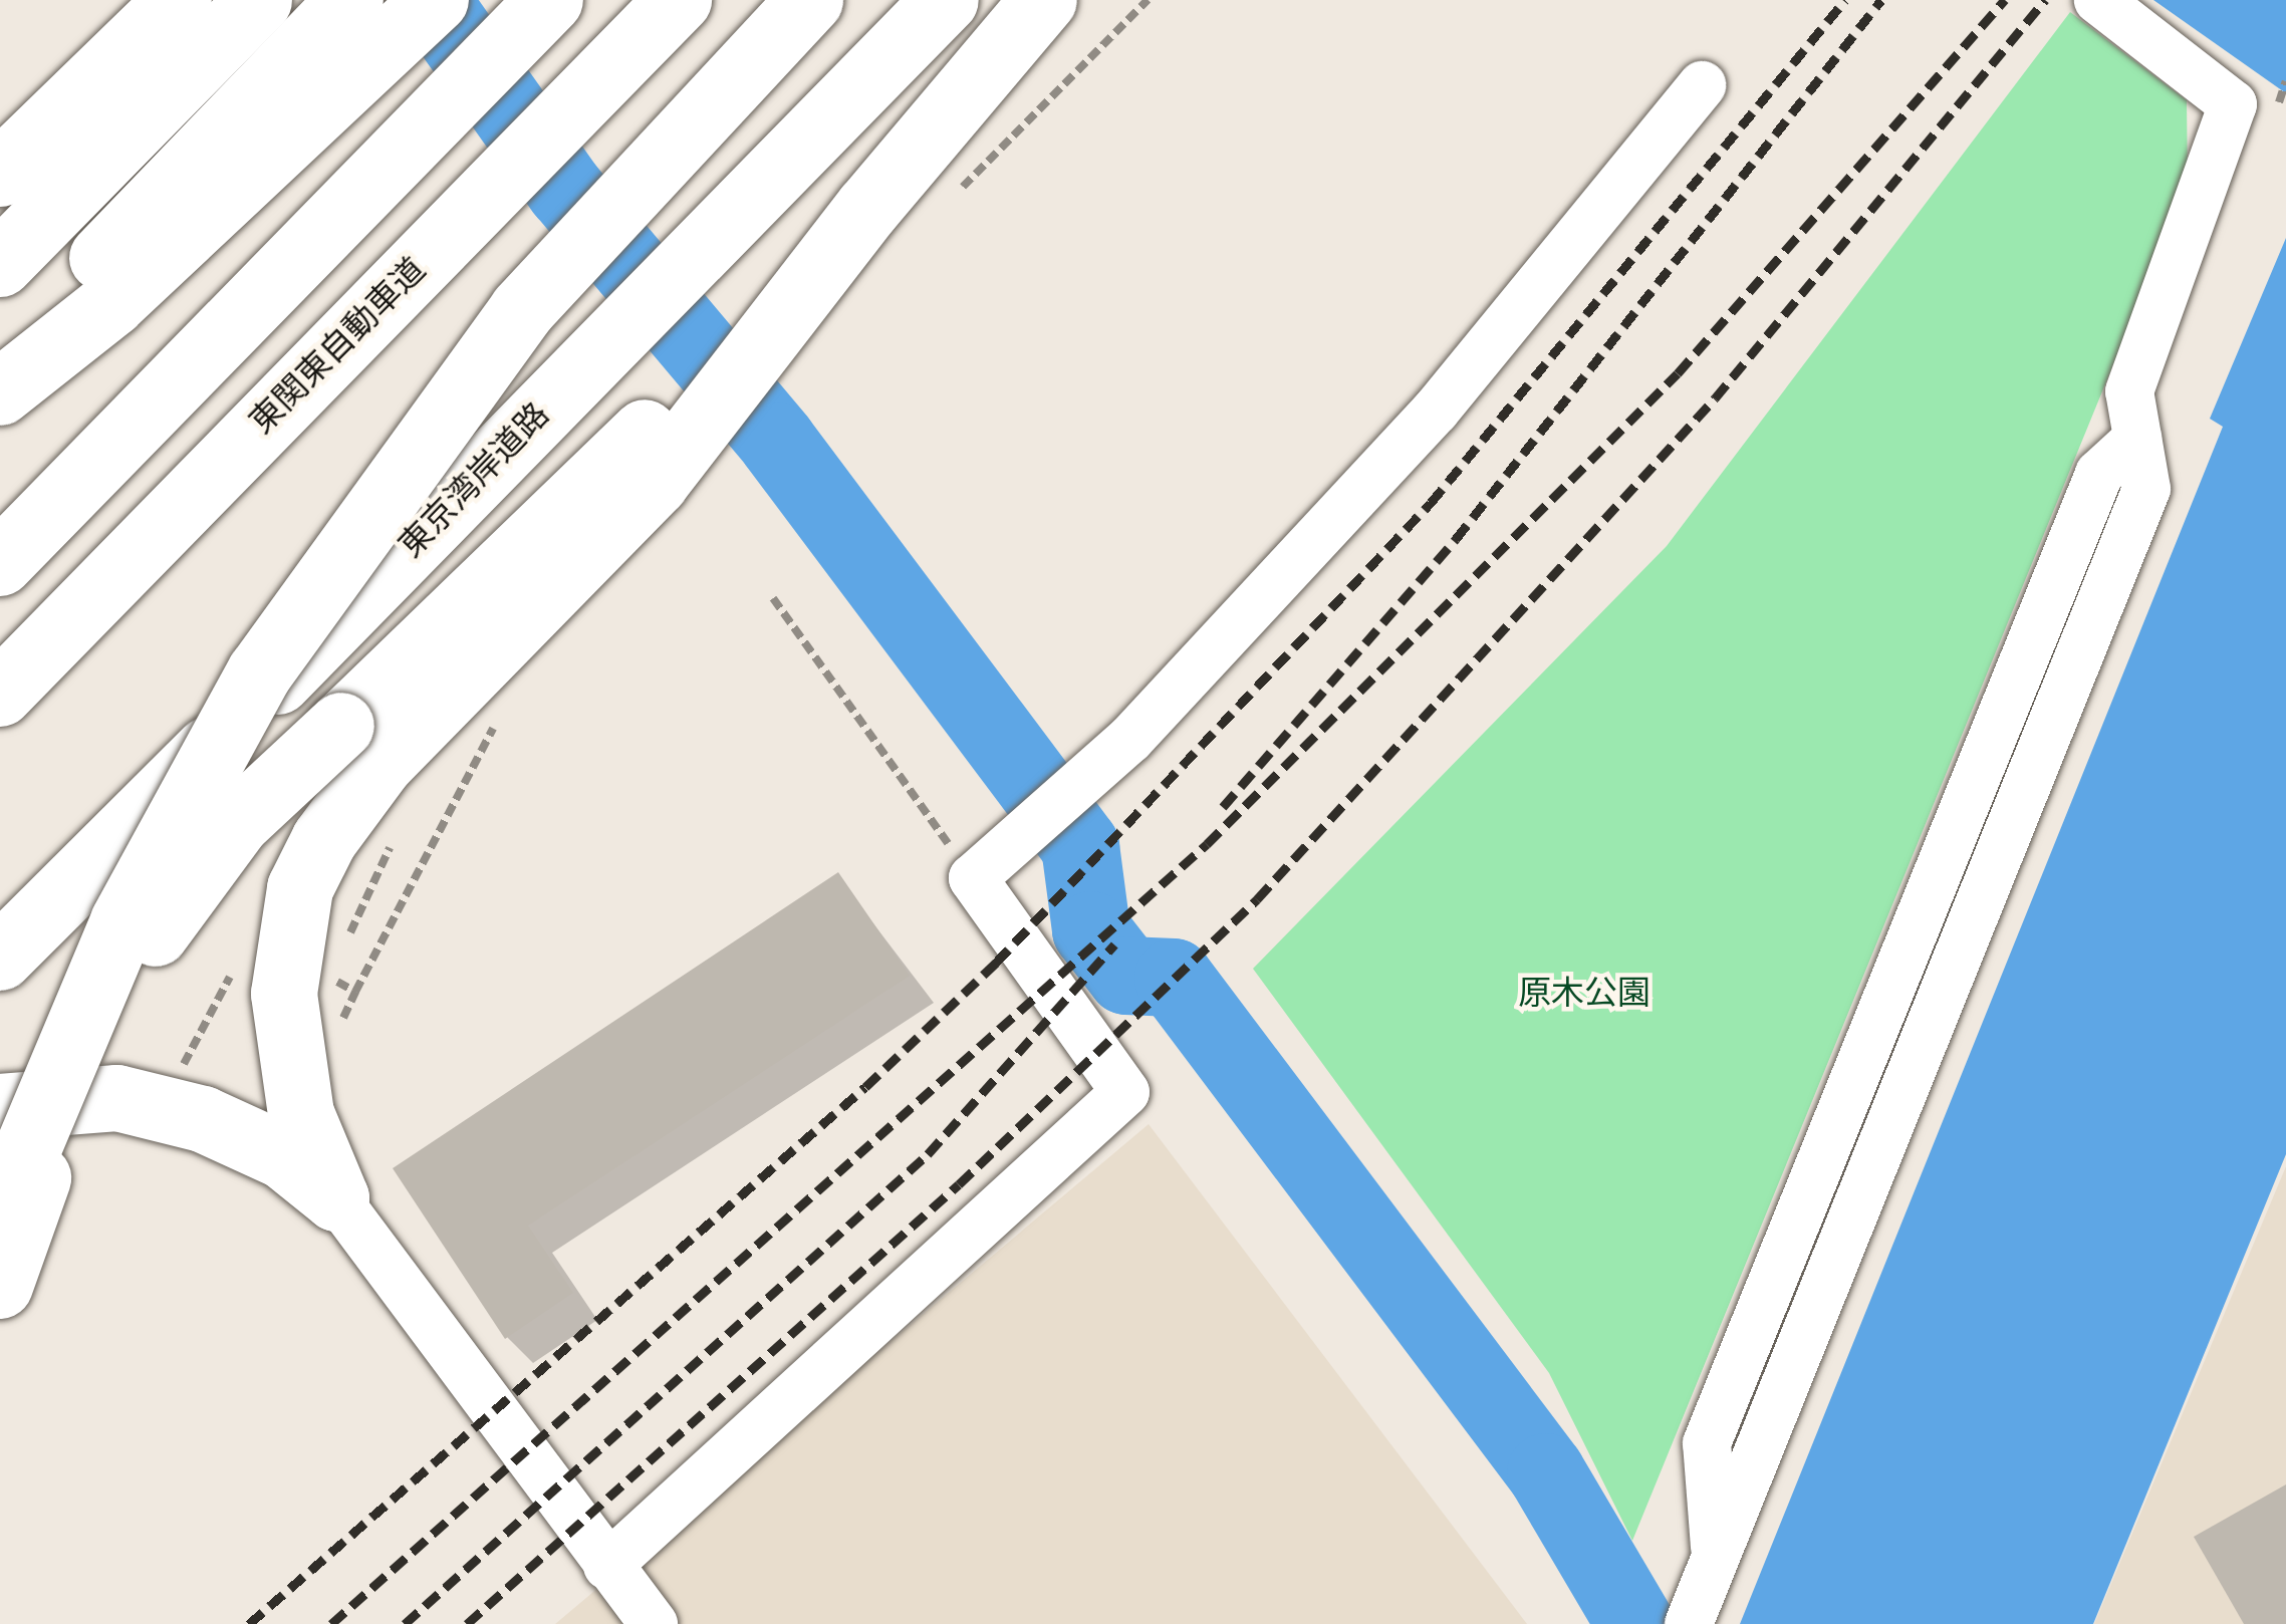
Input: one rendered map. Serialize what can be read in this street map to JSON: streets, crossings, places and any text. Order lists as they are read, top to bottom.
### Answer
{
  "streets": {
    "highway": ["東関東自動車道", "東京湾岸道路"]
  },
  "parks": ["原木公園"]
}
